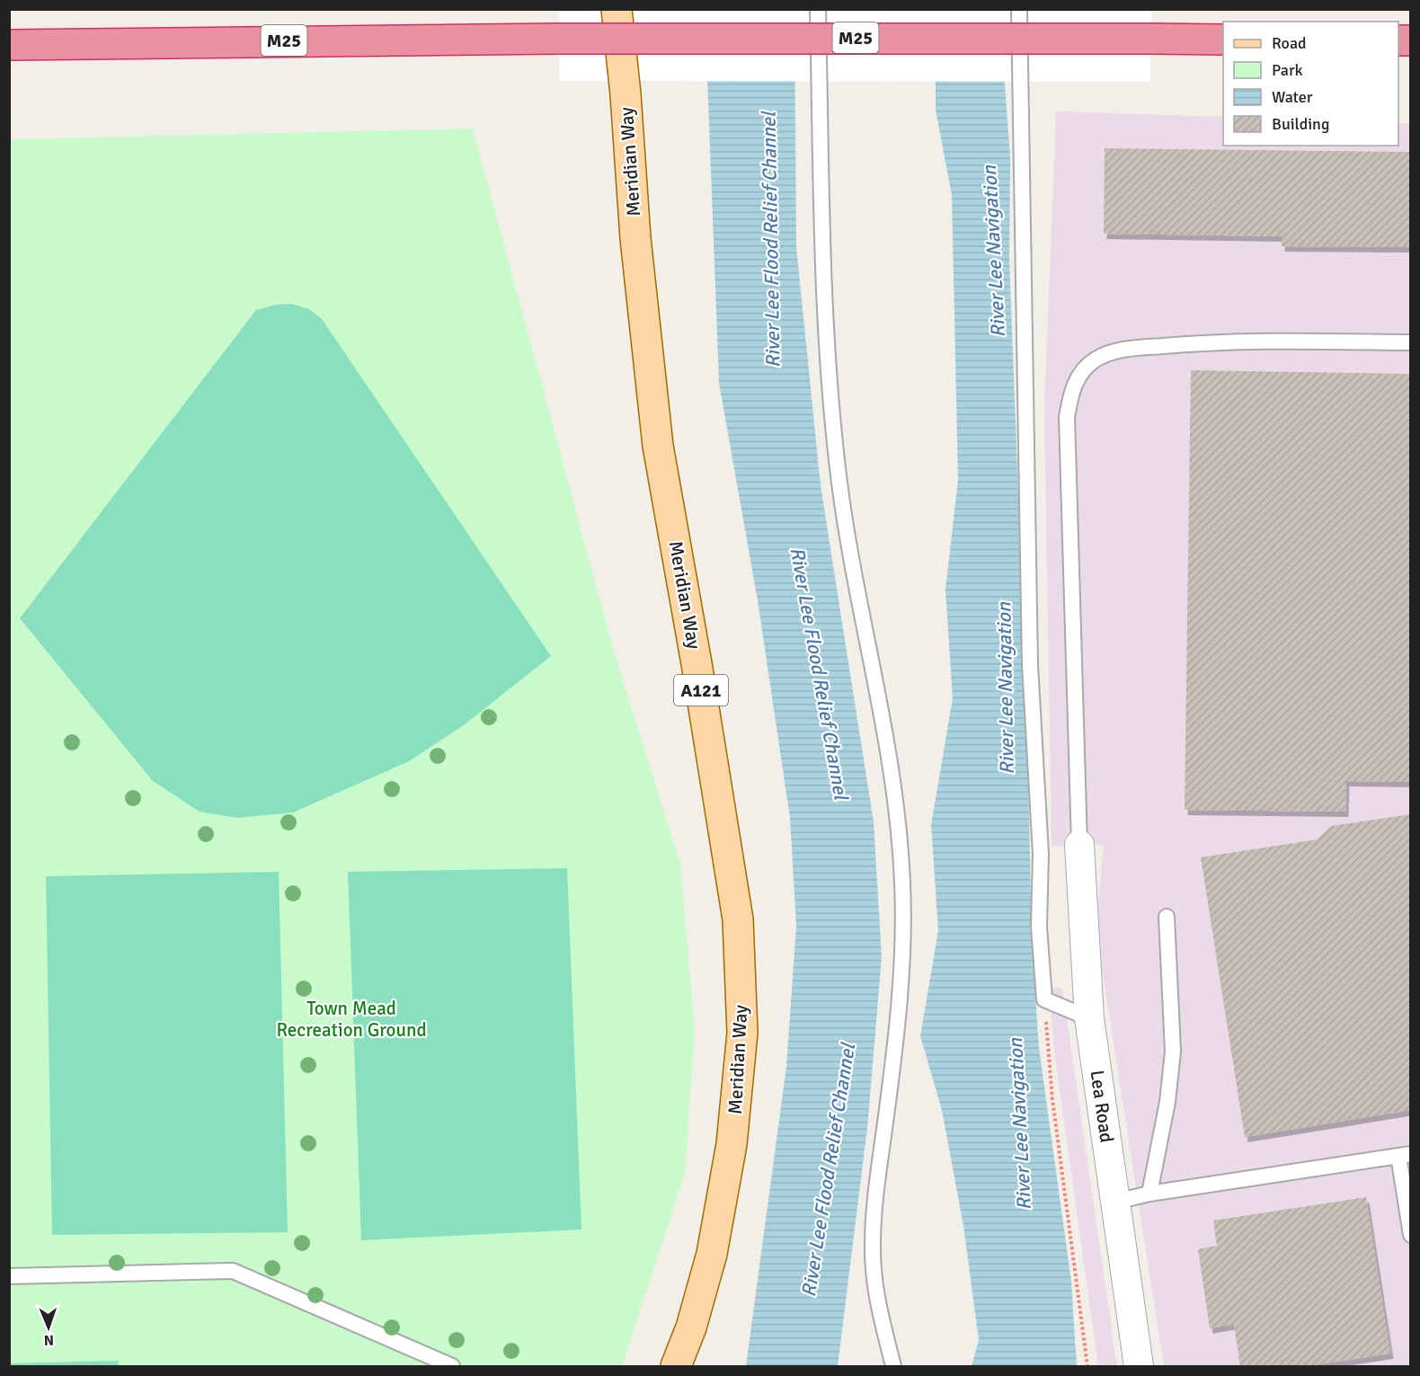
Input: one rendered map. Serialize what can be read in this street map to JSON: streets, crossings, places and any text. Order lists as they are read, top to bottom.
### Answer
{
  "streets": {
    "highway": ["M25"],
    "main road": ["Meridian Way", "A121"],
    "street": ["Lea Road"]
  },
  "water": ["River Lee Flood Relief Channel", "River Lee Navigation"],
  "parks": ["Town Mead Recreation Ground"],
  "legend": [
    "Road",
    "Park",
    "Water",
    "Building"
  ],
  "north": "bottom"
}
